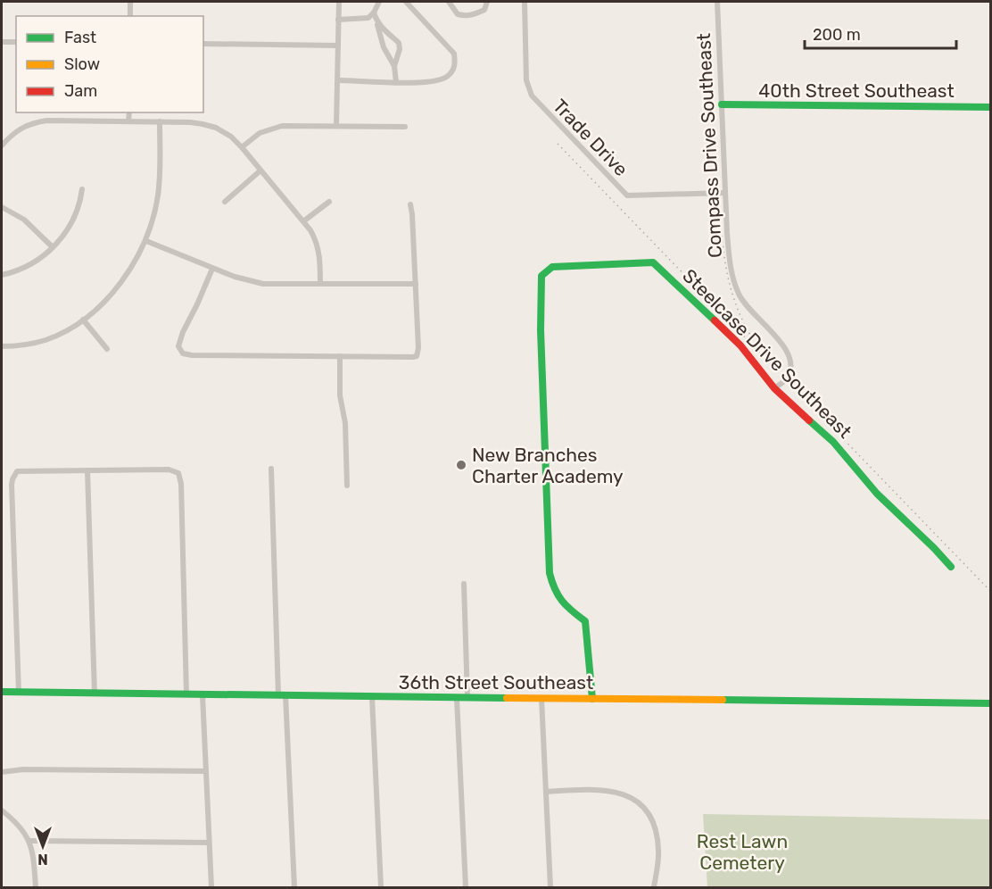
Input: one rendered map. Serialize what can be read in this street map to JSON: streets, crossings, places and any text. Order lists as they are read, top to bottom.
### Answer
{
  "streets": {
    "street": [
      "40th Street Southeast",
      "Trade Drive",
      "Compass Drive Southeast",
      "Steelcase Drive Southeast",
      "36th Street Southeast"
    ]
  },
  "crossings": [
    ["40th Street Southeast", "Compass Drive Southeast"],
    ["Trade Drive", "Compass Drive Southeast"],
    ["Compass Drive Southeast", "Steelcase Drive Southeast"],
    ["Steelcase Drive Southeast", "36th Street Southeast"]
  ],
  "parks": ["Rest Lawn Cemetery"],
  "places": ["New Branches Charter Academy"],
  "legend": ["Fast", "Slow", "Jam"],
  "scale_bar": "200 m",
  "north": "bottom"
}
